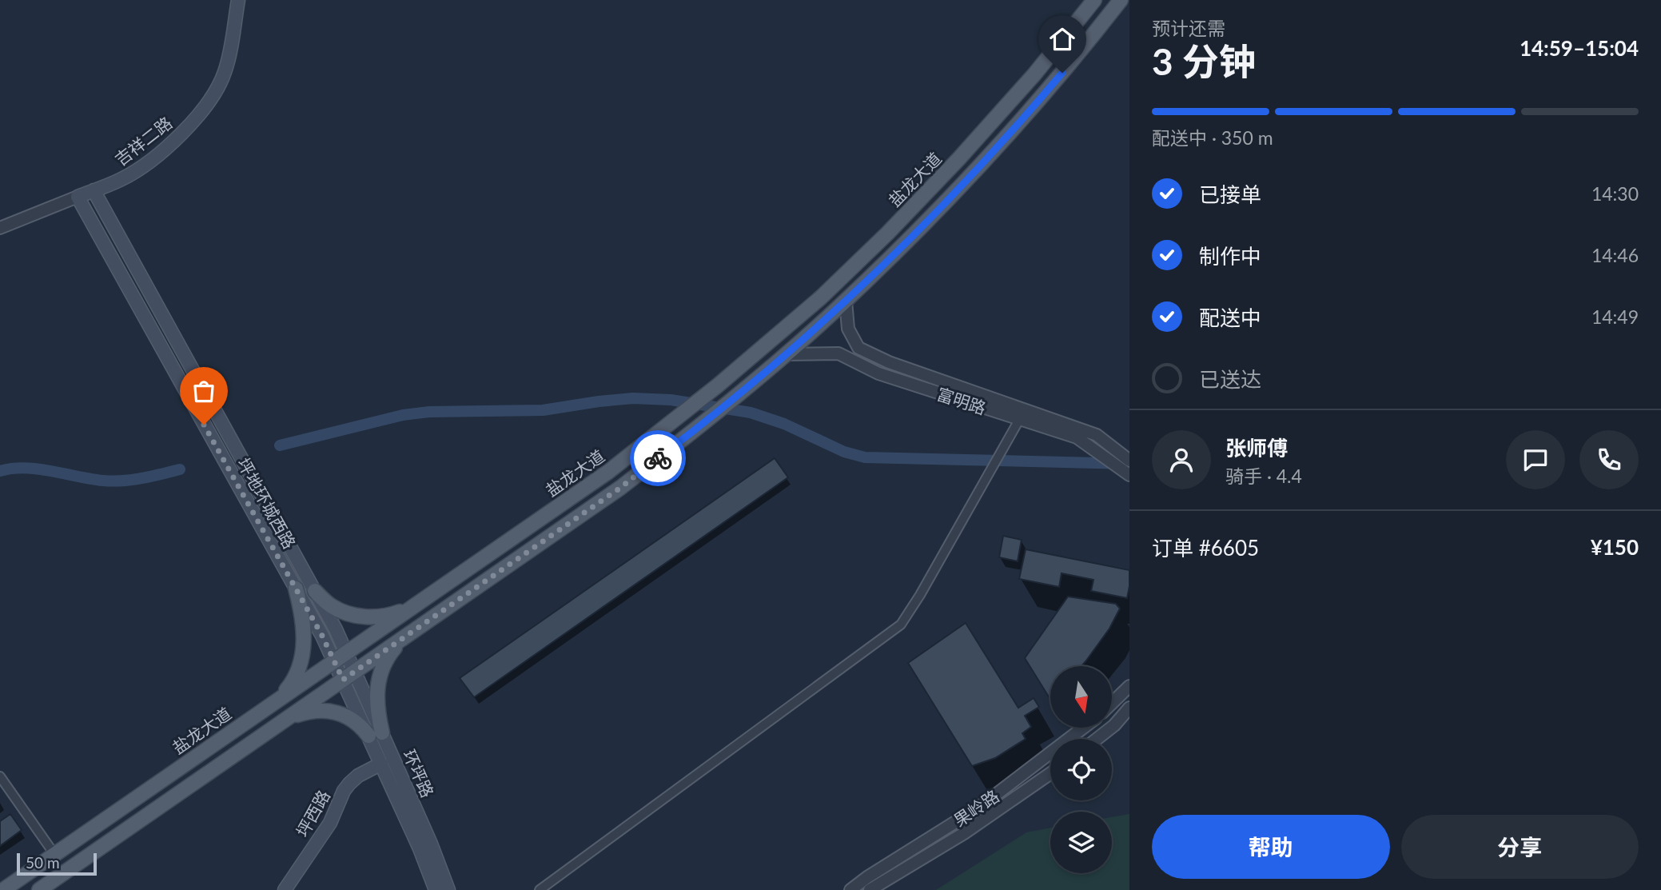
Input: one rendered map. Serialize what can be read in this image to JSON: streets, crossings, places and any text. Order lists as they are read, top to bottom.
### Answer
{
  "streets": {
    "main road": [
      "吉祥二路",
      "盐龙大道",
      "坪地环城西路",
      "环坪路",
      "坪西路"
    ],
    "street": ["富明路", "果岭路"]
  },
  "crossings": [
    ["吉祥二路", "坪地环城西路"],
    ["盐龙大道", "坪地环城西路"],
    ["坪地环城西路", "环坪路"],
    ["环坪路", "坪西路"]
  ],
  "scale_bar": "50 m",
  "north": "bottom",
  "page": {
    "heading": ["3 分钟", "预计还需", "14:59–15:04"],
    "panel": [
      "张师傅",
      "骑手 · 4.4",
      "订单 #6605",
      "¥150"
    ],
    "bar": "配送中 · 350 m",
    "list": [
      ["已接单", "14:30"],
      ["制作中", "14:46"],
      ["配送中", "14:49"],
      "已送达"
    ],
    "buttons": ["帮助", "分享"],
    "scale": "50 m"
  }
}
